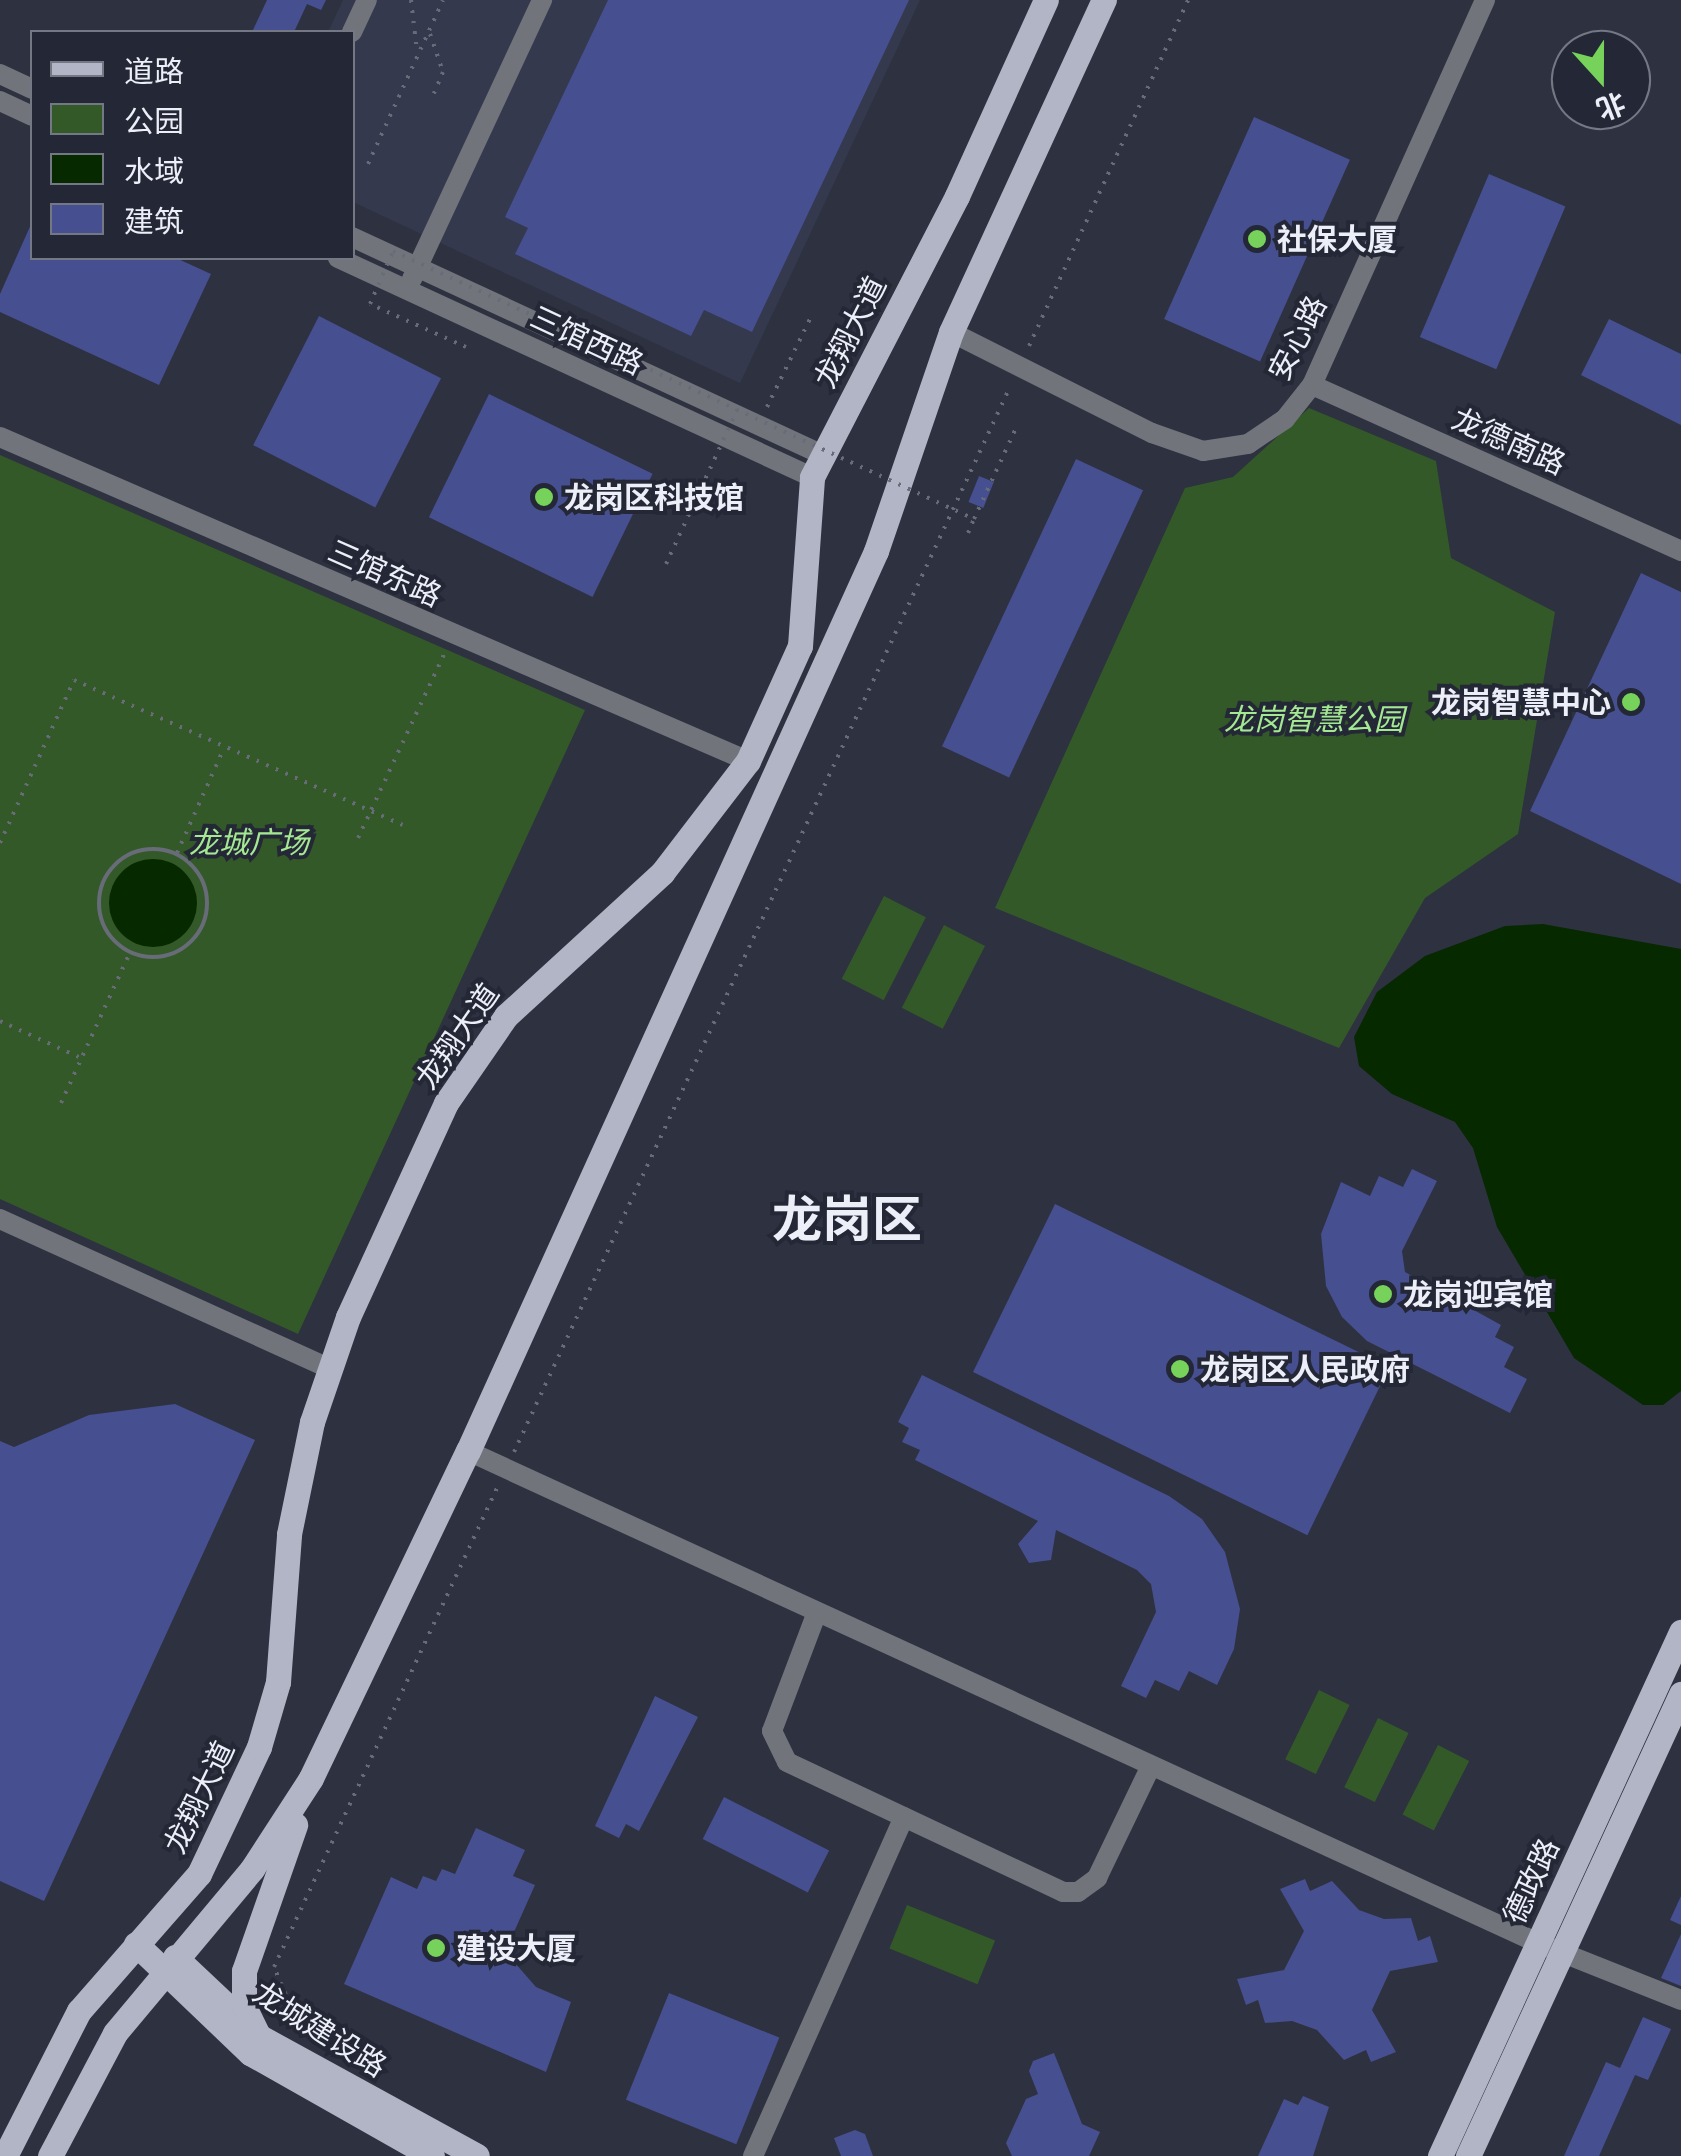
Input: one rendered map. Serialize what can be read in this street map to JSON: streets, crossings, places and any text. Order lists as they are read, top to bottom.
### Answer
{
  "streets": {
    "main road": ["龙翔大道", "德政路", "龙城建设路"],
    "street": [
      "安心路",
      "三馆西路",
      "龙德南路",
      "三馆东路"
    ]
  },
  "crossings": [
    ["龙翔大道", "三馆西路"],
    ["龙翔大道", "三馆东路"],
    ["龙翔大道", "龙城建设路"],
    ["安心路", "龙德南路"]
  ],
  "districts": ["龙岗区"],
  "parks": ["龙岗智慧公园", "龙城广场"],
  "places": [
    "社保大厦",
    "龙岗区科技馆",
    "龙岗智慧中心",
    "龙岗迎宾馆",
    "龙岗区人民政府",
    "建设大厦"
  ],
  "legend": [
    "道路",
    "公园",
    "水域",
    "建筑"
  ],
  "north": "bottom"
}
